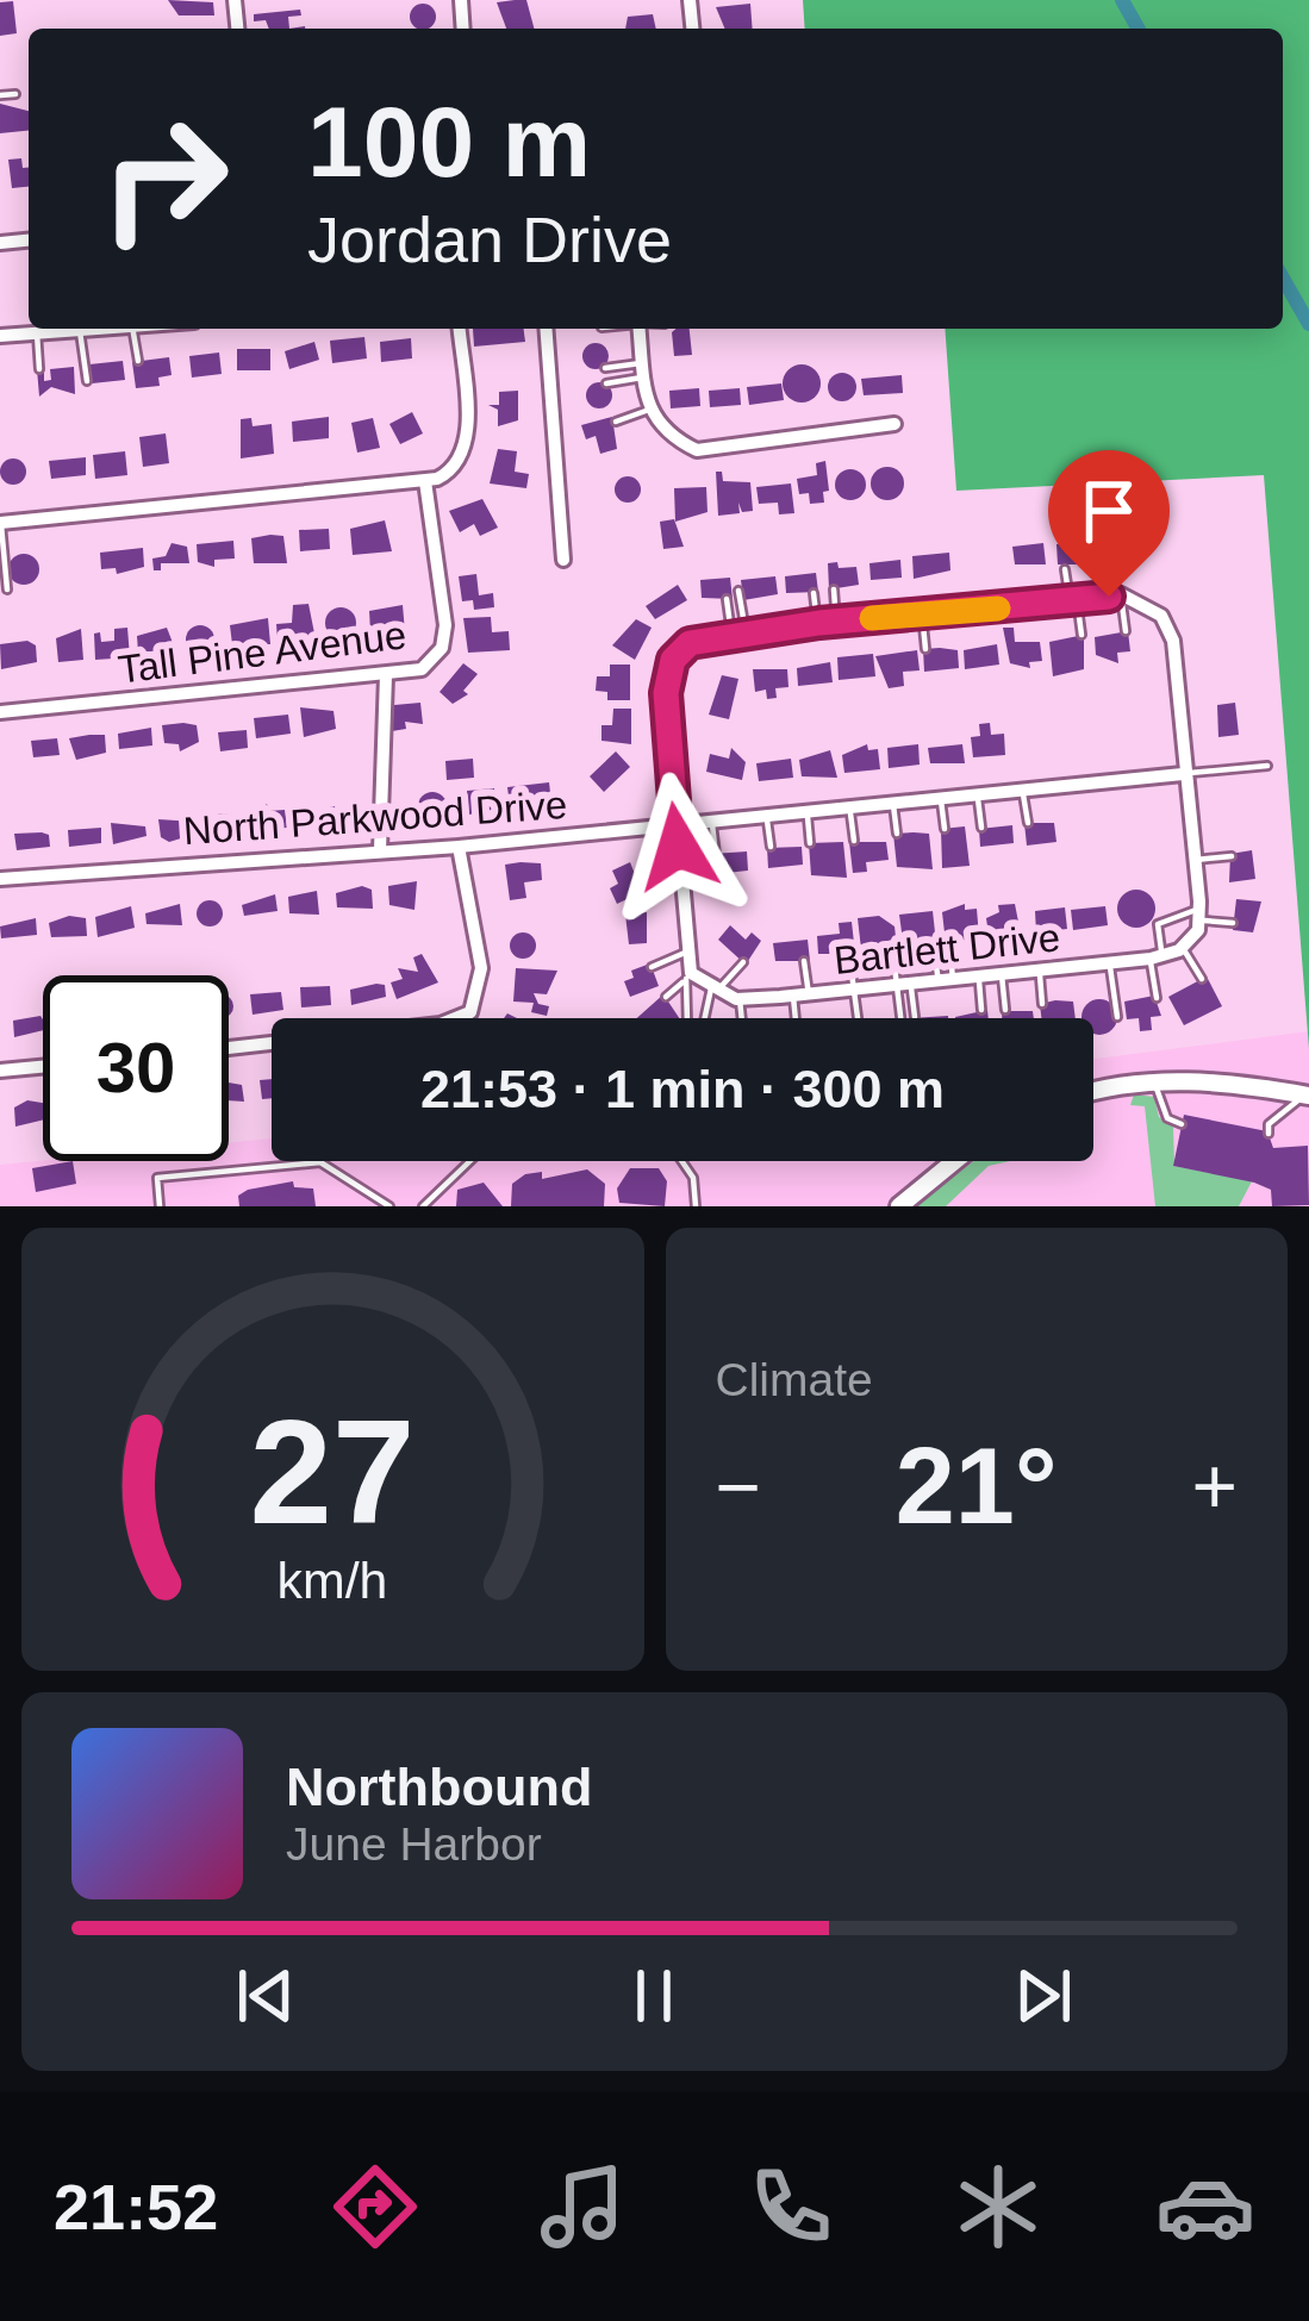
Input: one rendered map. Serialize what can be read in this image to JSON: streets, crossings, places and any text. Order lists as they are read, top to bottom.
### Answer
{
  "streets": {
    "street": ["Tall Pine Avenue", "North Parkwood Drive", "Bartlett Drive"]
  },
  "page": {
    "turn": ["100 m", "Jordan Drive"],
    "limit": "30",
    "trip": "21:53 · 1 min · 300 m",
    "tile": "Climate",
    "heat": ["−", "21°", "+"],
    "song": ["Northbound", "June Harbor"],
    "tabs": "21:52",
    "gauge": ["27", "km/h"]
  }
}
